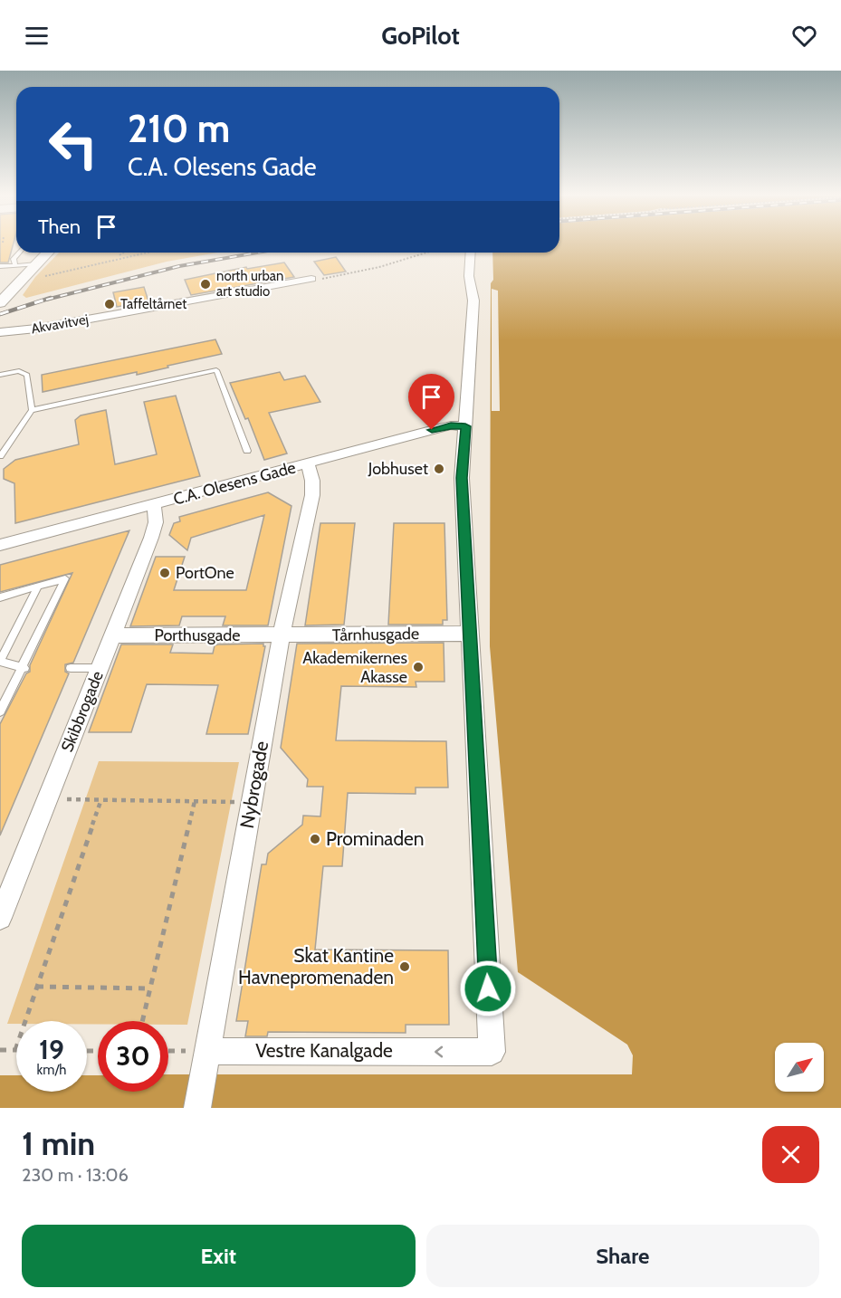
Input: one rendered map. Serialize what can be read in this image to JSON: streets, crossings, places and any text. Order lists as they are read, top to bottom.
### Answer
{
  "streets": {
    "street": [
      "Akvavitvej",
      "C.A. Olesens Gade",
      "Tårnhusgade",
      "Porthusgade",
      "Skibbrogade",
      "Nybrogade",
      "Vestre Kanalgade"
    ]
  },
  "crossings": [
    ["C.A. Olesens Gade", "Skibbrogade"],
    ["C.A. Olesens Gade", "Nybrogade"],
    ["Tårnhusgade", "Porthusgade"],
    ["Tårnhusgade", "Nybrogade"],
    ["Tårnhusgade", "Vestre Kanalgade"],
    ["Porthusgade", "Skibbrogade"],
    ["Porthusgade", "Nybrogade"],
    ["Nybrogade", "Vestre Kanalgade"]
  ],
  "places": [
    "north urban art studio",
    "Taffeltårnet",
    "Jobhuset",
    "PortOne",
    "Akademikernes Akasse",
    "Prominaden",
    "Skat Kantine Havnepromenaden"
  ],
  "north": "top right",
  "page": {
    "header": "GoPilot",
    "turn": ["210 m", "C.A. Olesens Gade"],
    "then": "Then",
    "speed": "19 km/h",
    "limit": "30",
    "heading": ["1 min", "230 m · 13:06"],
    "buttons": ["Exit", "Share"]
  }
}
